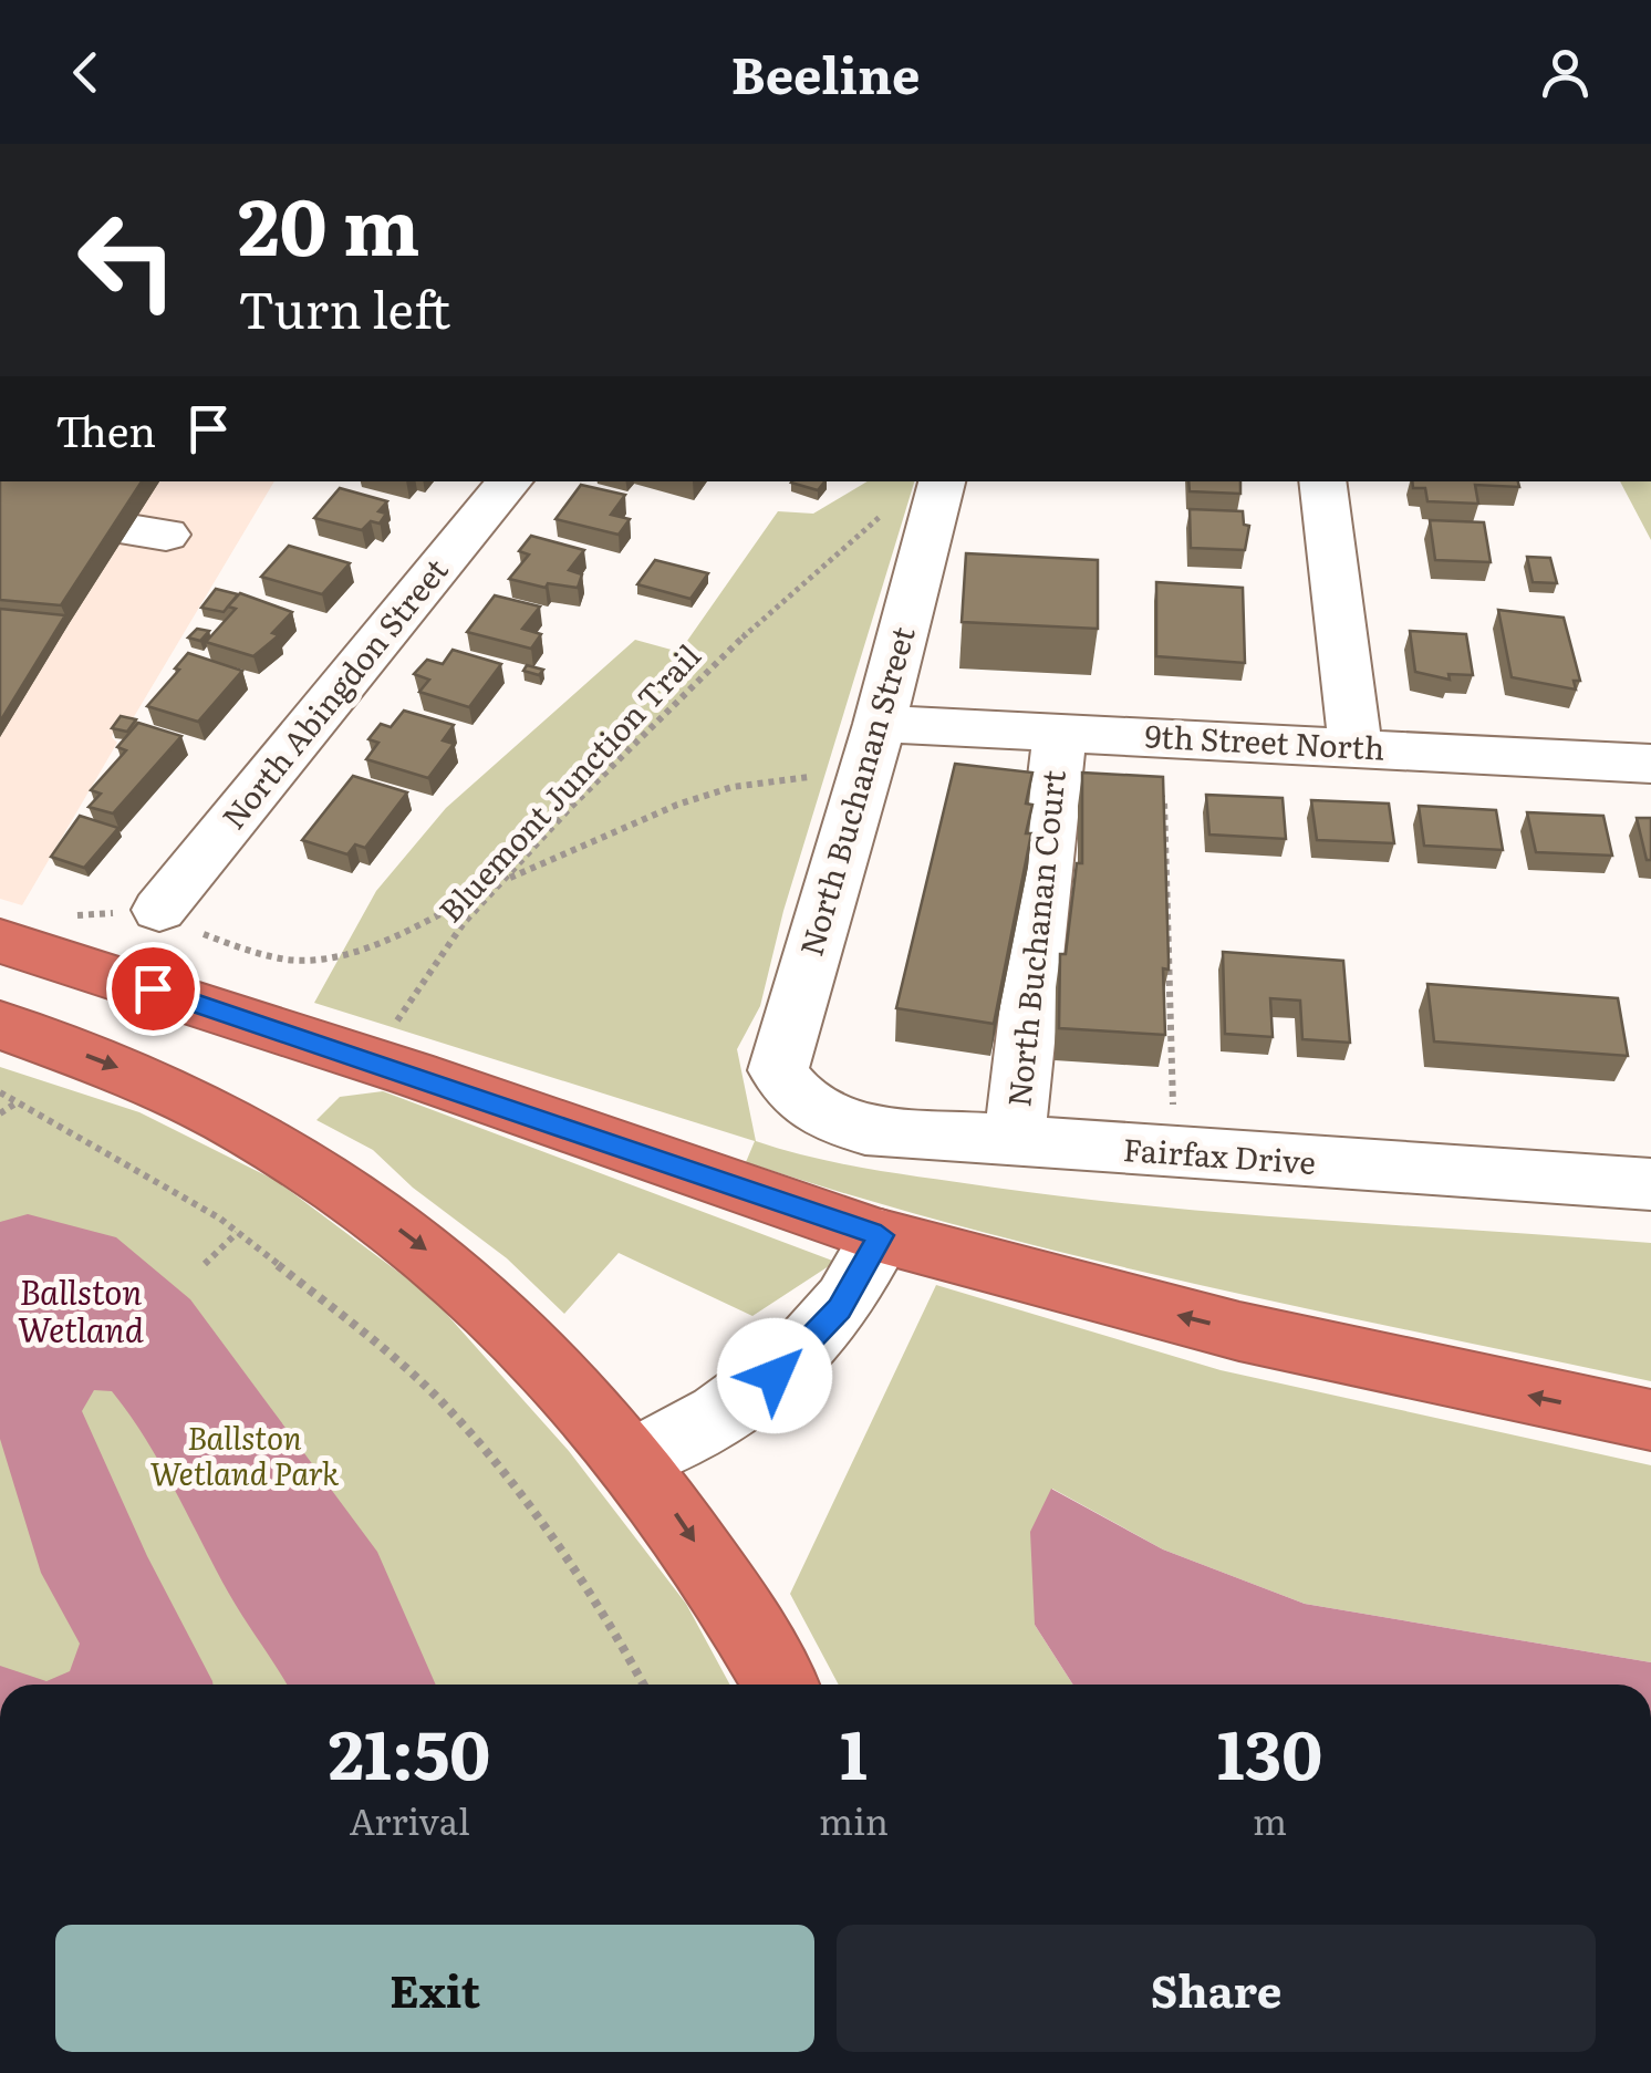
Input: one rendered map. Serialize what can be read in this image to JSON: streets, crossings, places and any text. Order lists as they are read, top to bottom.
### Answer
{
  "streets": {
    "street": [
      "North Abingdon Street",
      "9th Street North",
      "North Buchanan Street",
      "North Buchanan Court",
      "Fairfax Drive"
    ],
    "path": ["Bluemont Junction Trail"]
  },
  "crossings": [
    ["9th Street North", "North Buchanan Street"],
    ["9th Street North", "North Buchanan Court"],
    ["North Buchanan Street", "Fairfax Drive"],
    ["North Buchanan Court", "Fairfax Drive"]
  ],
  "water": ["Ballston Wetland"],
  "parks": ["Ballston Wetland Park"],
  "page": {
    "header": "Beeline",
    "turn": ["20 m", "Turn left"],
    "then": "Then",
    "eta": [
      "21:50",
      "Arrival",
      "1",
      "min",
      "130",
      "m"
    ],
    "buttons": ["Exit", "Share"]
  }
}
